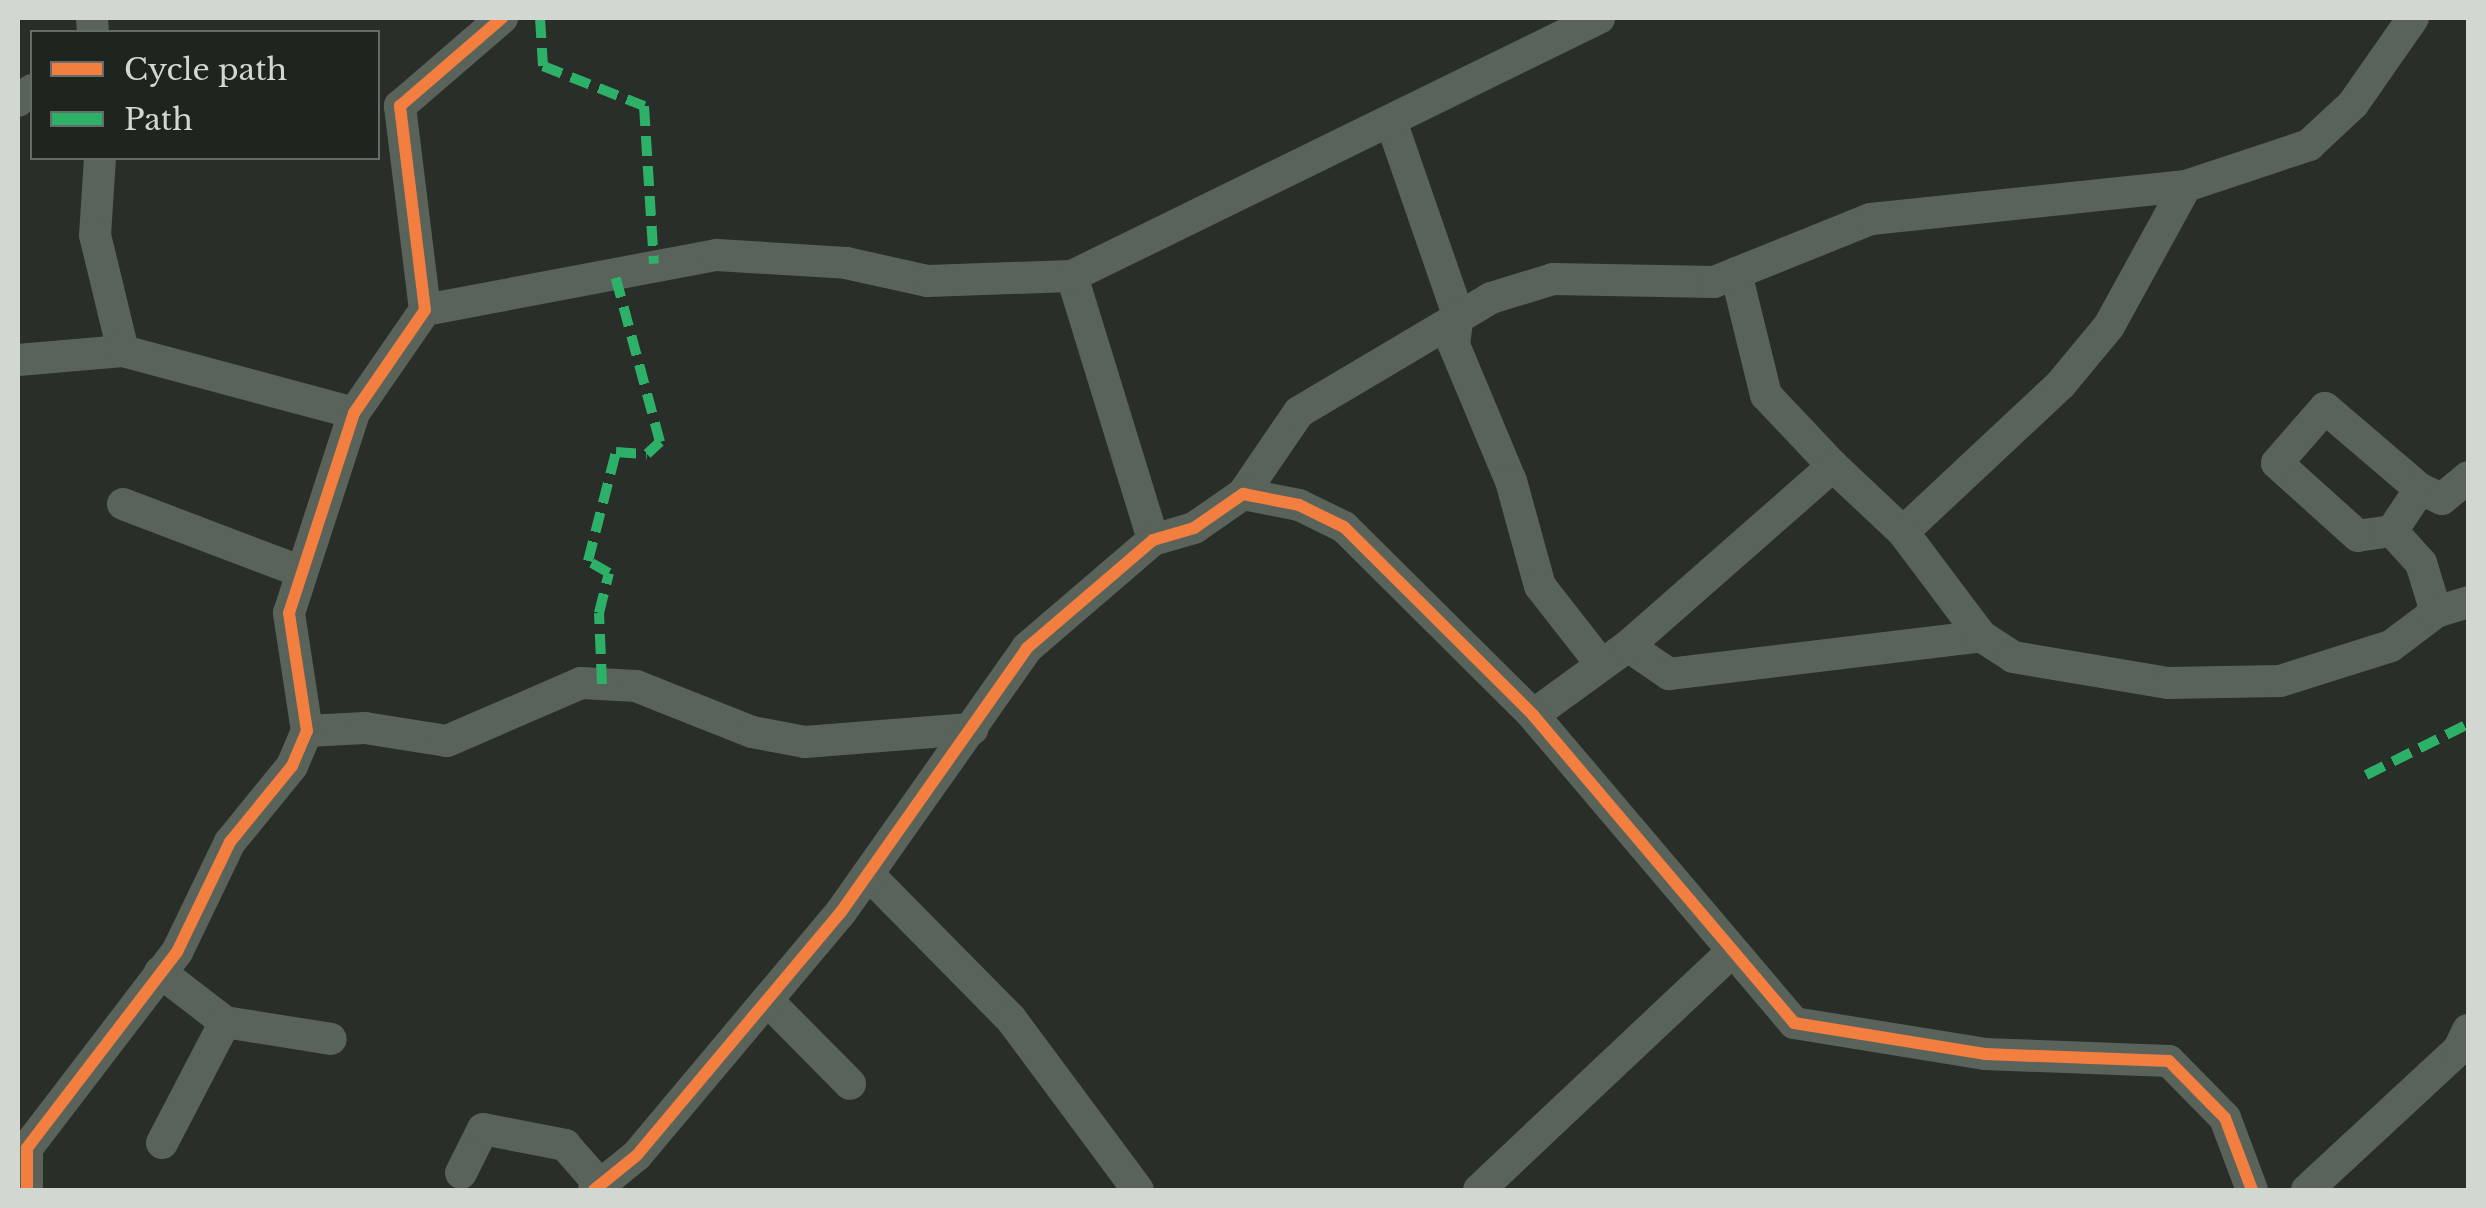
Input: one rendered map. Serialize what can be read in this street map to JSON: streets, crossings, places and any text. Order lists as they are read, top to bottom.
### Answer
{
  "legend": ["Cycle path", "Path"]
}
